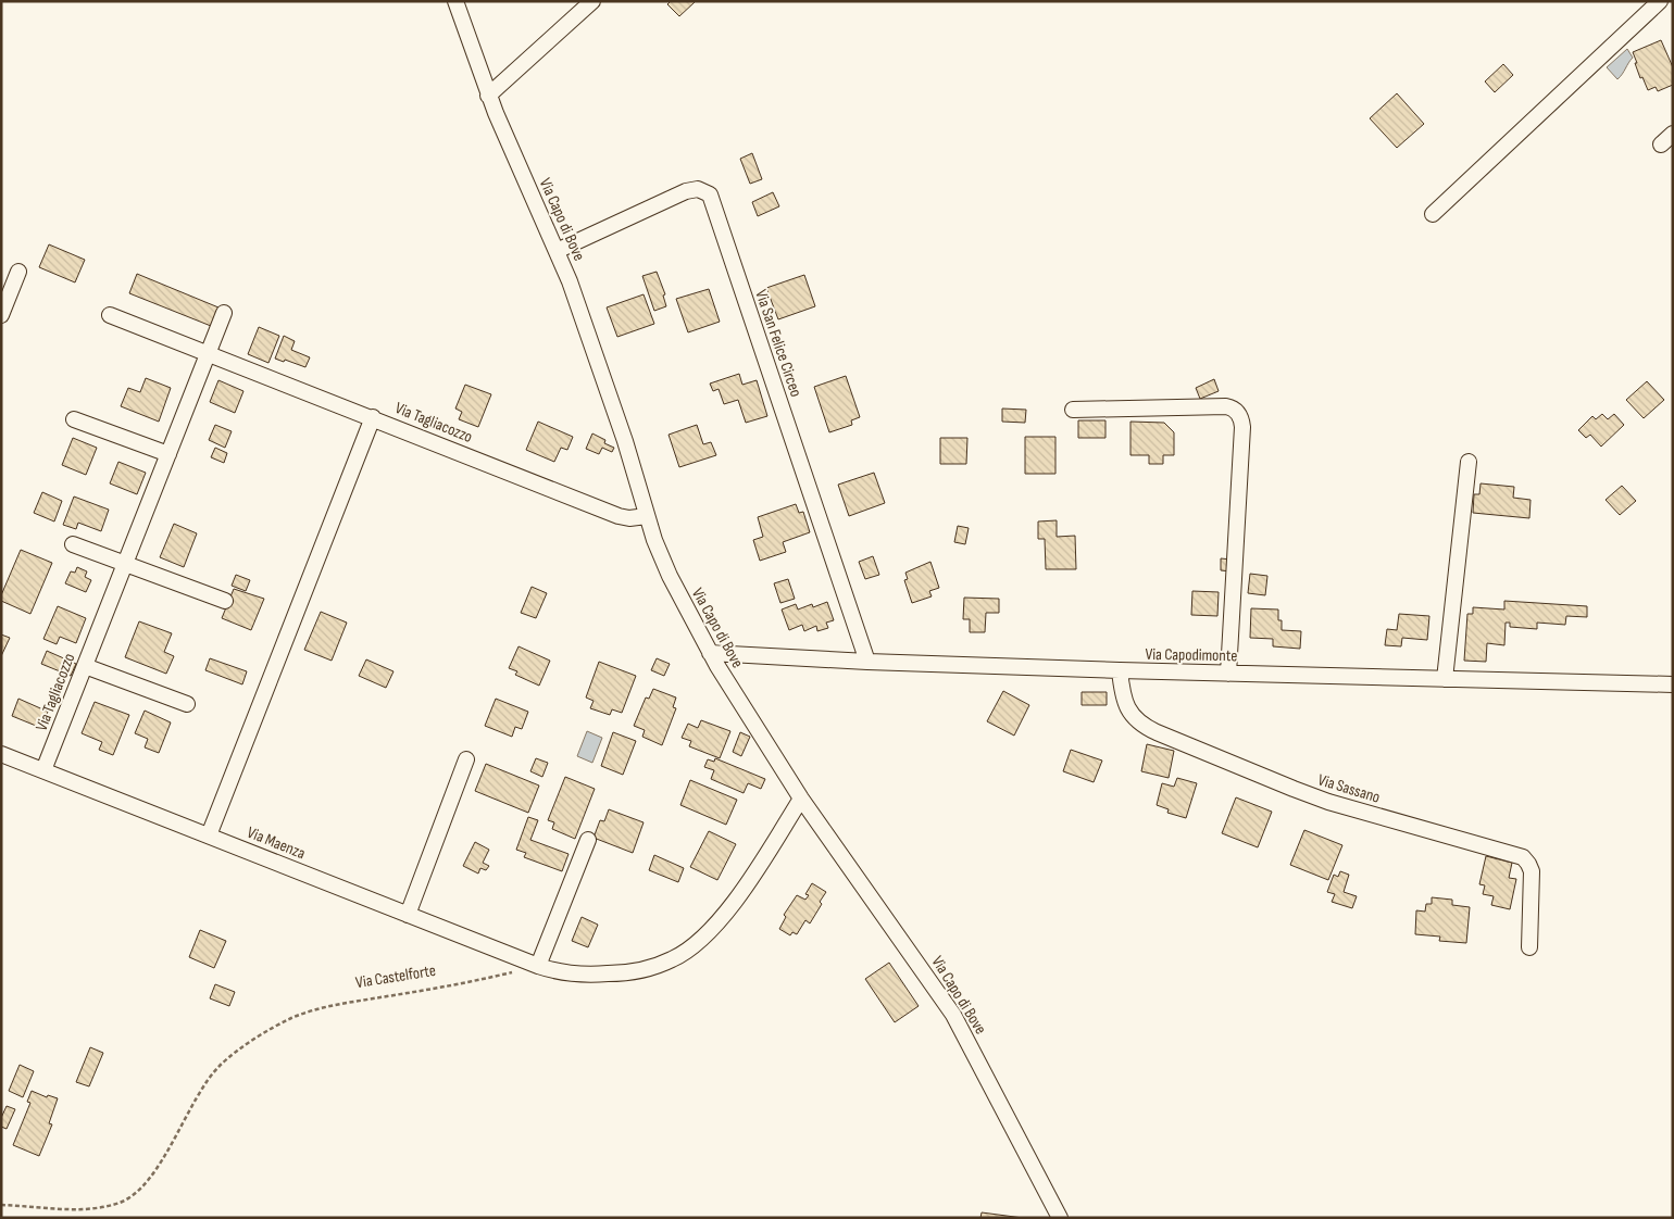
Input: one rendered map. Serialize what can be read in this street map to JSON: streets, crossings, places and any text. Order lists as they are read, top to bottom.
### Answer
{
  "streets": {
    "street": [
      "Via Capo di Bove",
      "Via San Felice Circeo",
      "Via Tagliacozzo",
      "Via Capodimonte",
      "Via Sassano",
      "Via Maenza"
    ],
    "path": ["Via Castelforte"]
  },
  "crossings": [
    ["Via Capo di Bove", "Via San Felice Circeo"],
    ["Via Capo di Bove", "Via Tagliacozzo"],
    ["Via Capo di Bove", "Via Capodimonte"],
    ["Via San Felice Circeo", "Via Capodimonte"],
    ["Via Tagliacozzo", "Via Maenza"],
    ["Via Capodimonte", "Via Sassano"],
    ["Via Maenza", "Via Castelforte"]
  ]
}
